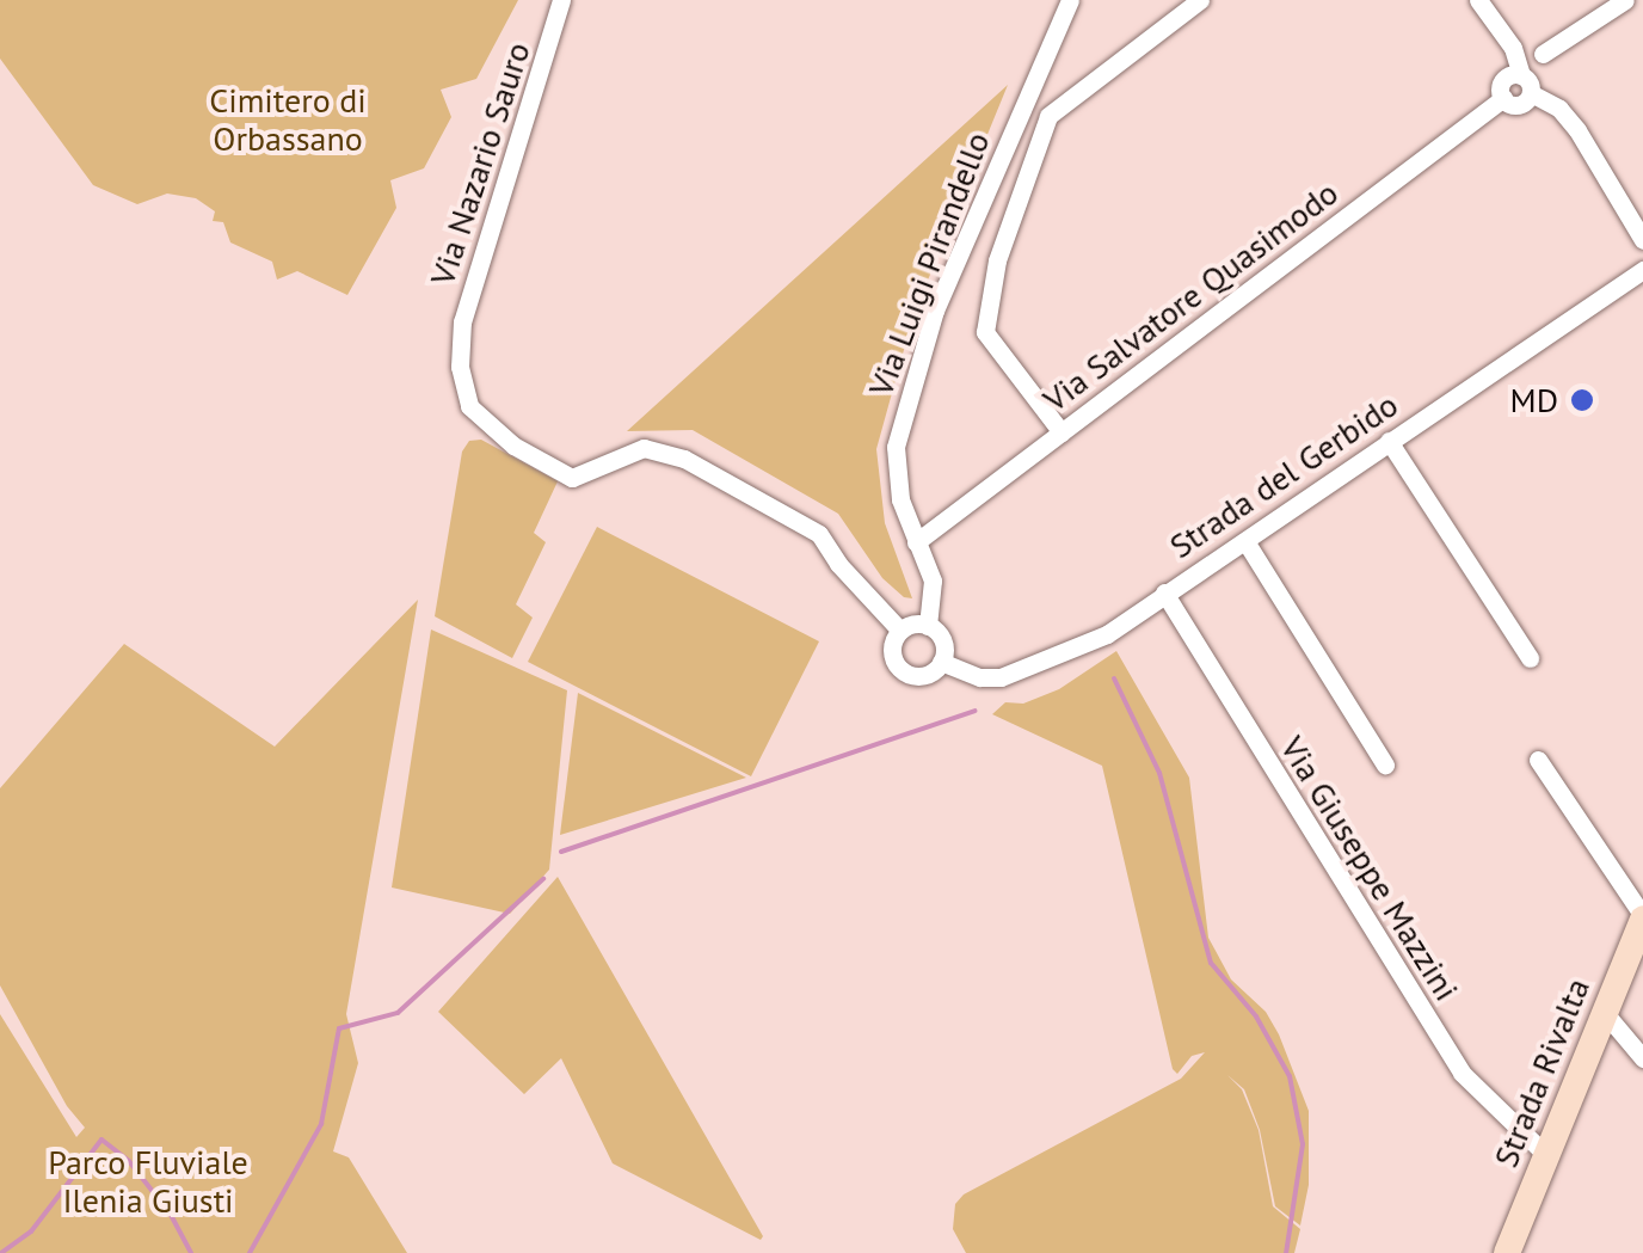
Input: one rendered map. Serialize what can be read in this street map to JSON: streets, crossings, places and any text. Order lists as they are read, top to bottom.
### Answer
{
  "streets": {
    "street": [
      "Via Nazario Sauro",
      "Via Luigi Pirandello",
      "Via Salvatore Quasimodo",
      "Strada del Gerbido",
      "Via Giuseppe Mazzini",
      "Strada Rivalta"
    ]
  },
  "crossings": [
    ["Via Nazario Sauro", "Via Luigi Pirandello"],
    ["Via Nazario Sauro", "Strada del Gerbido"],
    ["Via Luigi Pirandello", "Via Salvatore Quasimodo"],
    ["Via Luigi Pirandello", "Strada del Gerbido"],
    ["Strada del Gerbido", "Via Giuseppe Mazzini"],
    ["Via Giuseppe Mazzini", "Strada Rivalta"]
  ],
  "parks": ["Cimitero di Orbassano", "Parco Fluviale Ilenia Giusti"],
  "places": ["MD"]
}
